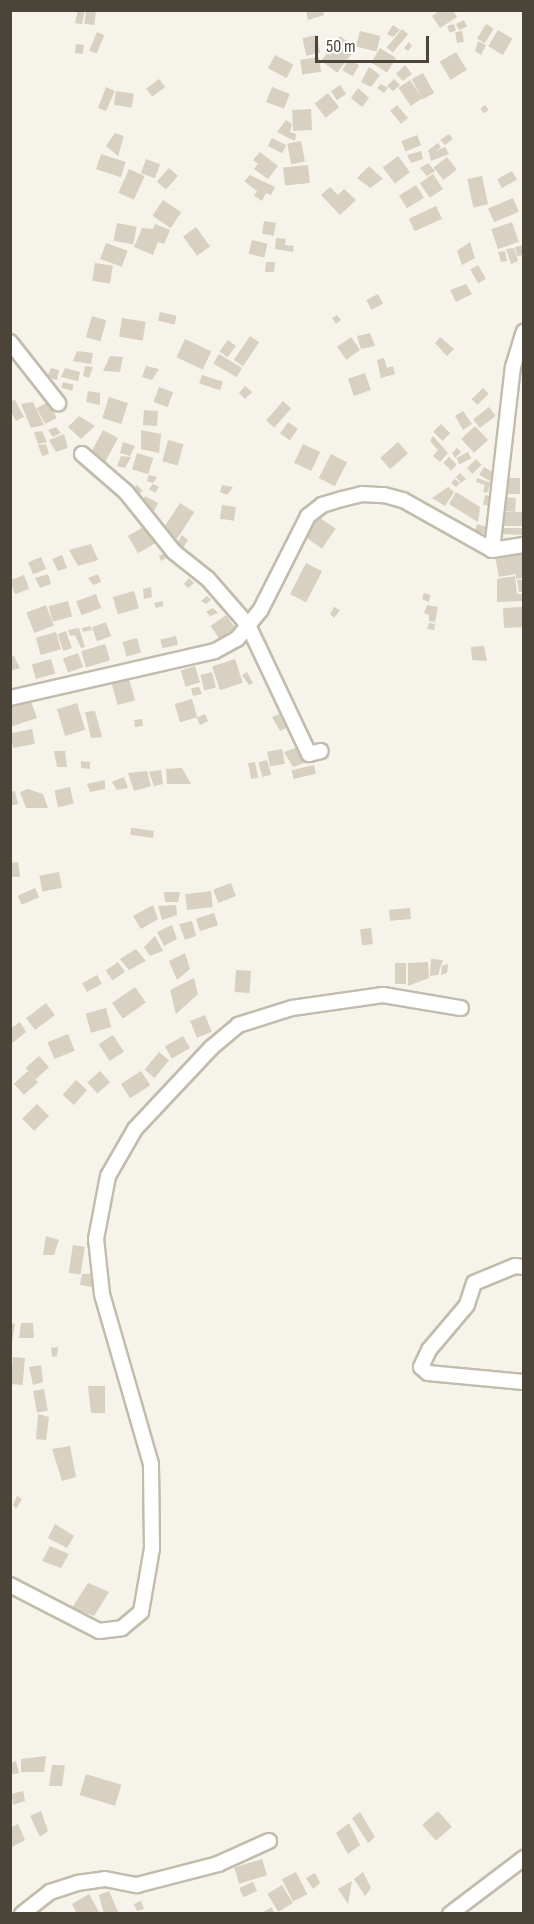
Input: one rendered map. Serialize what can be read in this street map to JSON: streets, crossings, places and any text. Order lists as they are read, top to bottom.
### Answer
{
  "scale_bar": "50 m"
}
